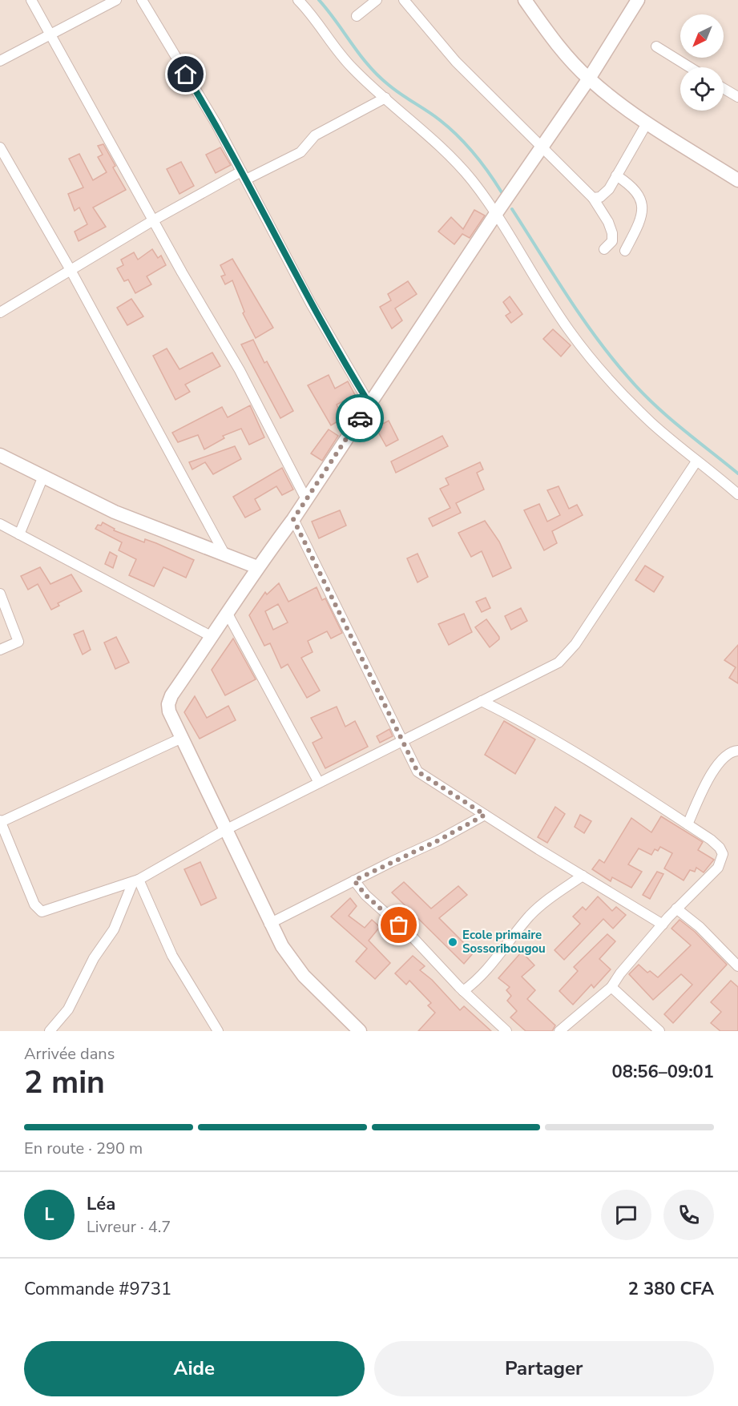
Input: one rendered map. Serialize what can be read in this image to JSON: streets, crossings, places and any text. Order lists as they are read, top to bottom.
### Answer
{
  "places": ["Ecole primaire Sossoribougou"],
  "north": "bottom left",
  "page": {
    "heading": ["2 min", "Arrivée dans", "08:56–09:01"],
    "panel": [
      "Léa",
      "Livreur · 4.7",
      "Commande #9731",
      "2 380 CFA"
    ],
    "bar": "En route · 290 m",
    "round": "L",
    "buttons": ["Aide", "Partager"]
  }
}
